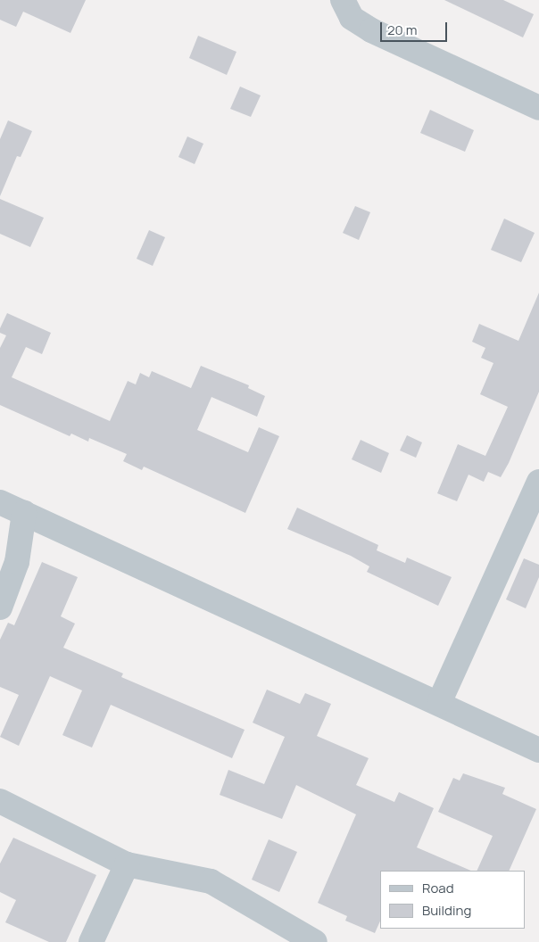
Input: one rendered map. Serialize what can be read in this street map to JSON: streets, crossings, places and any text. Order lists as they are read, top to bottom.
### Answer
{
  "legend": ["Road", "Building"],
  "scale_bar": "20 m"
}
